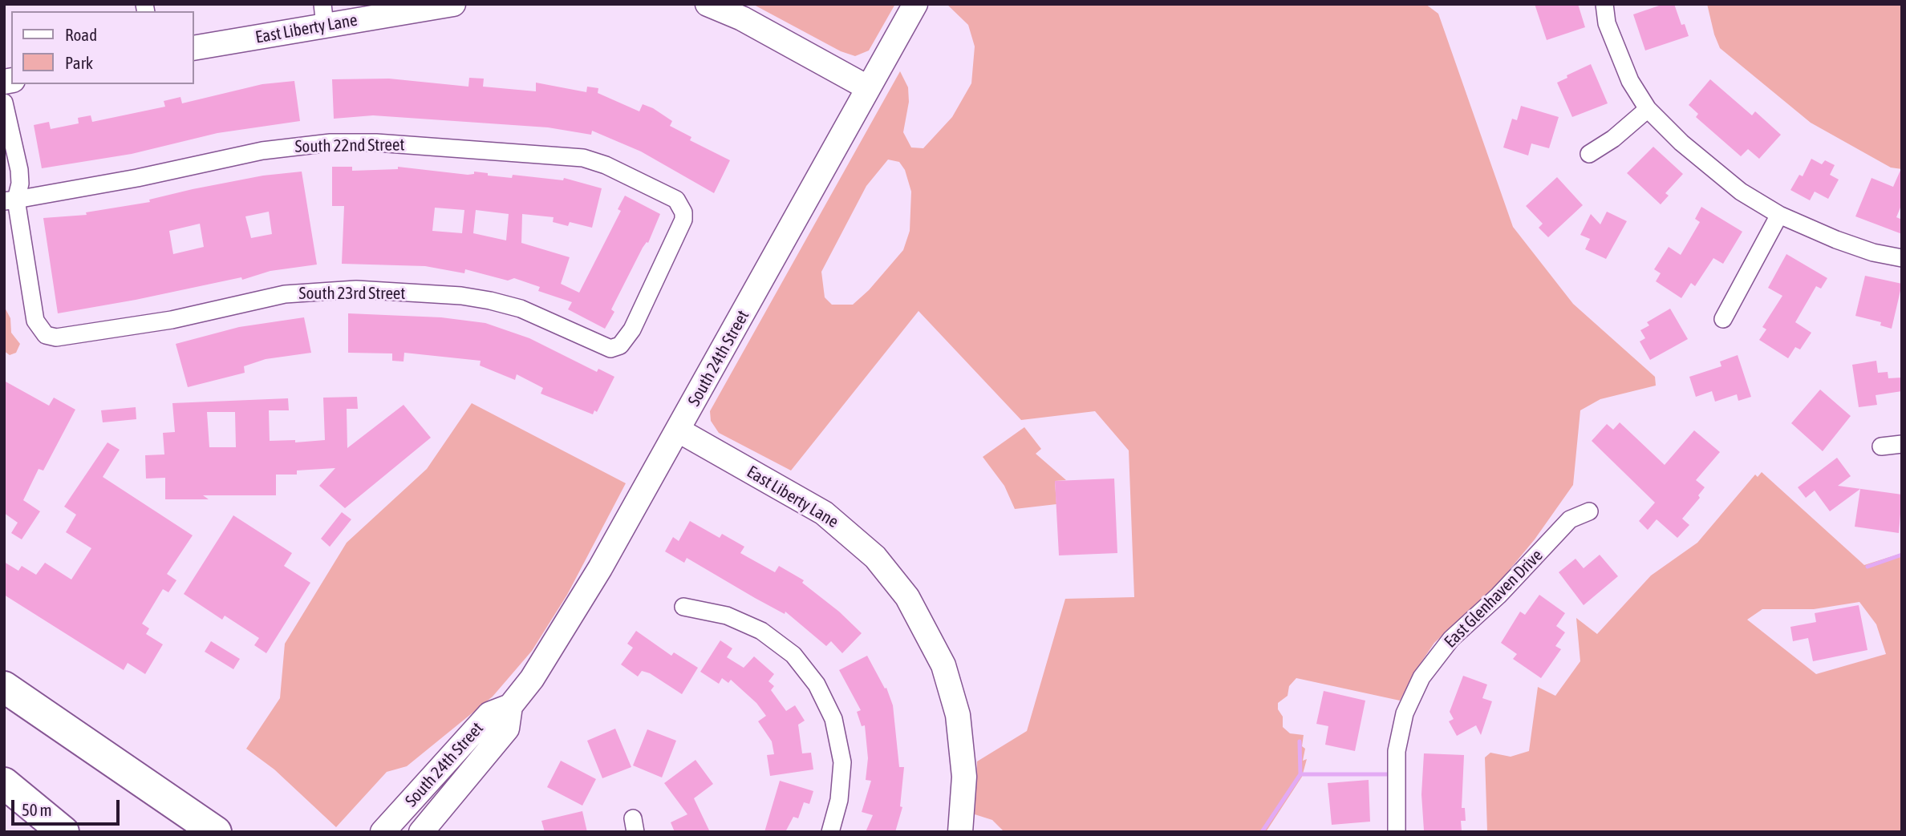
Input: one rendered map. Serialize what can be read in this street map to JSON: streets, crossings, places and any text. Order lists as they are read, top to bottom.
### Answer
{
  "streets": {
    "street": [
      "East Liberty Lane",
      "South 22nd Street",
      "South 23rd Street",
      "South 24th Street",
      "East Glenhaven Drive"
    ]
  },
  "crossings": [
    ["East Liberty Lane", "South 24th Street"],
    ["South 22nd Street", "South 23rd Street"]
  ],
  "legend": ["Road", "Park"],
  "scale_bar": "50 m"
}
